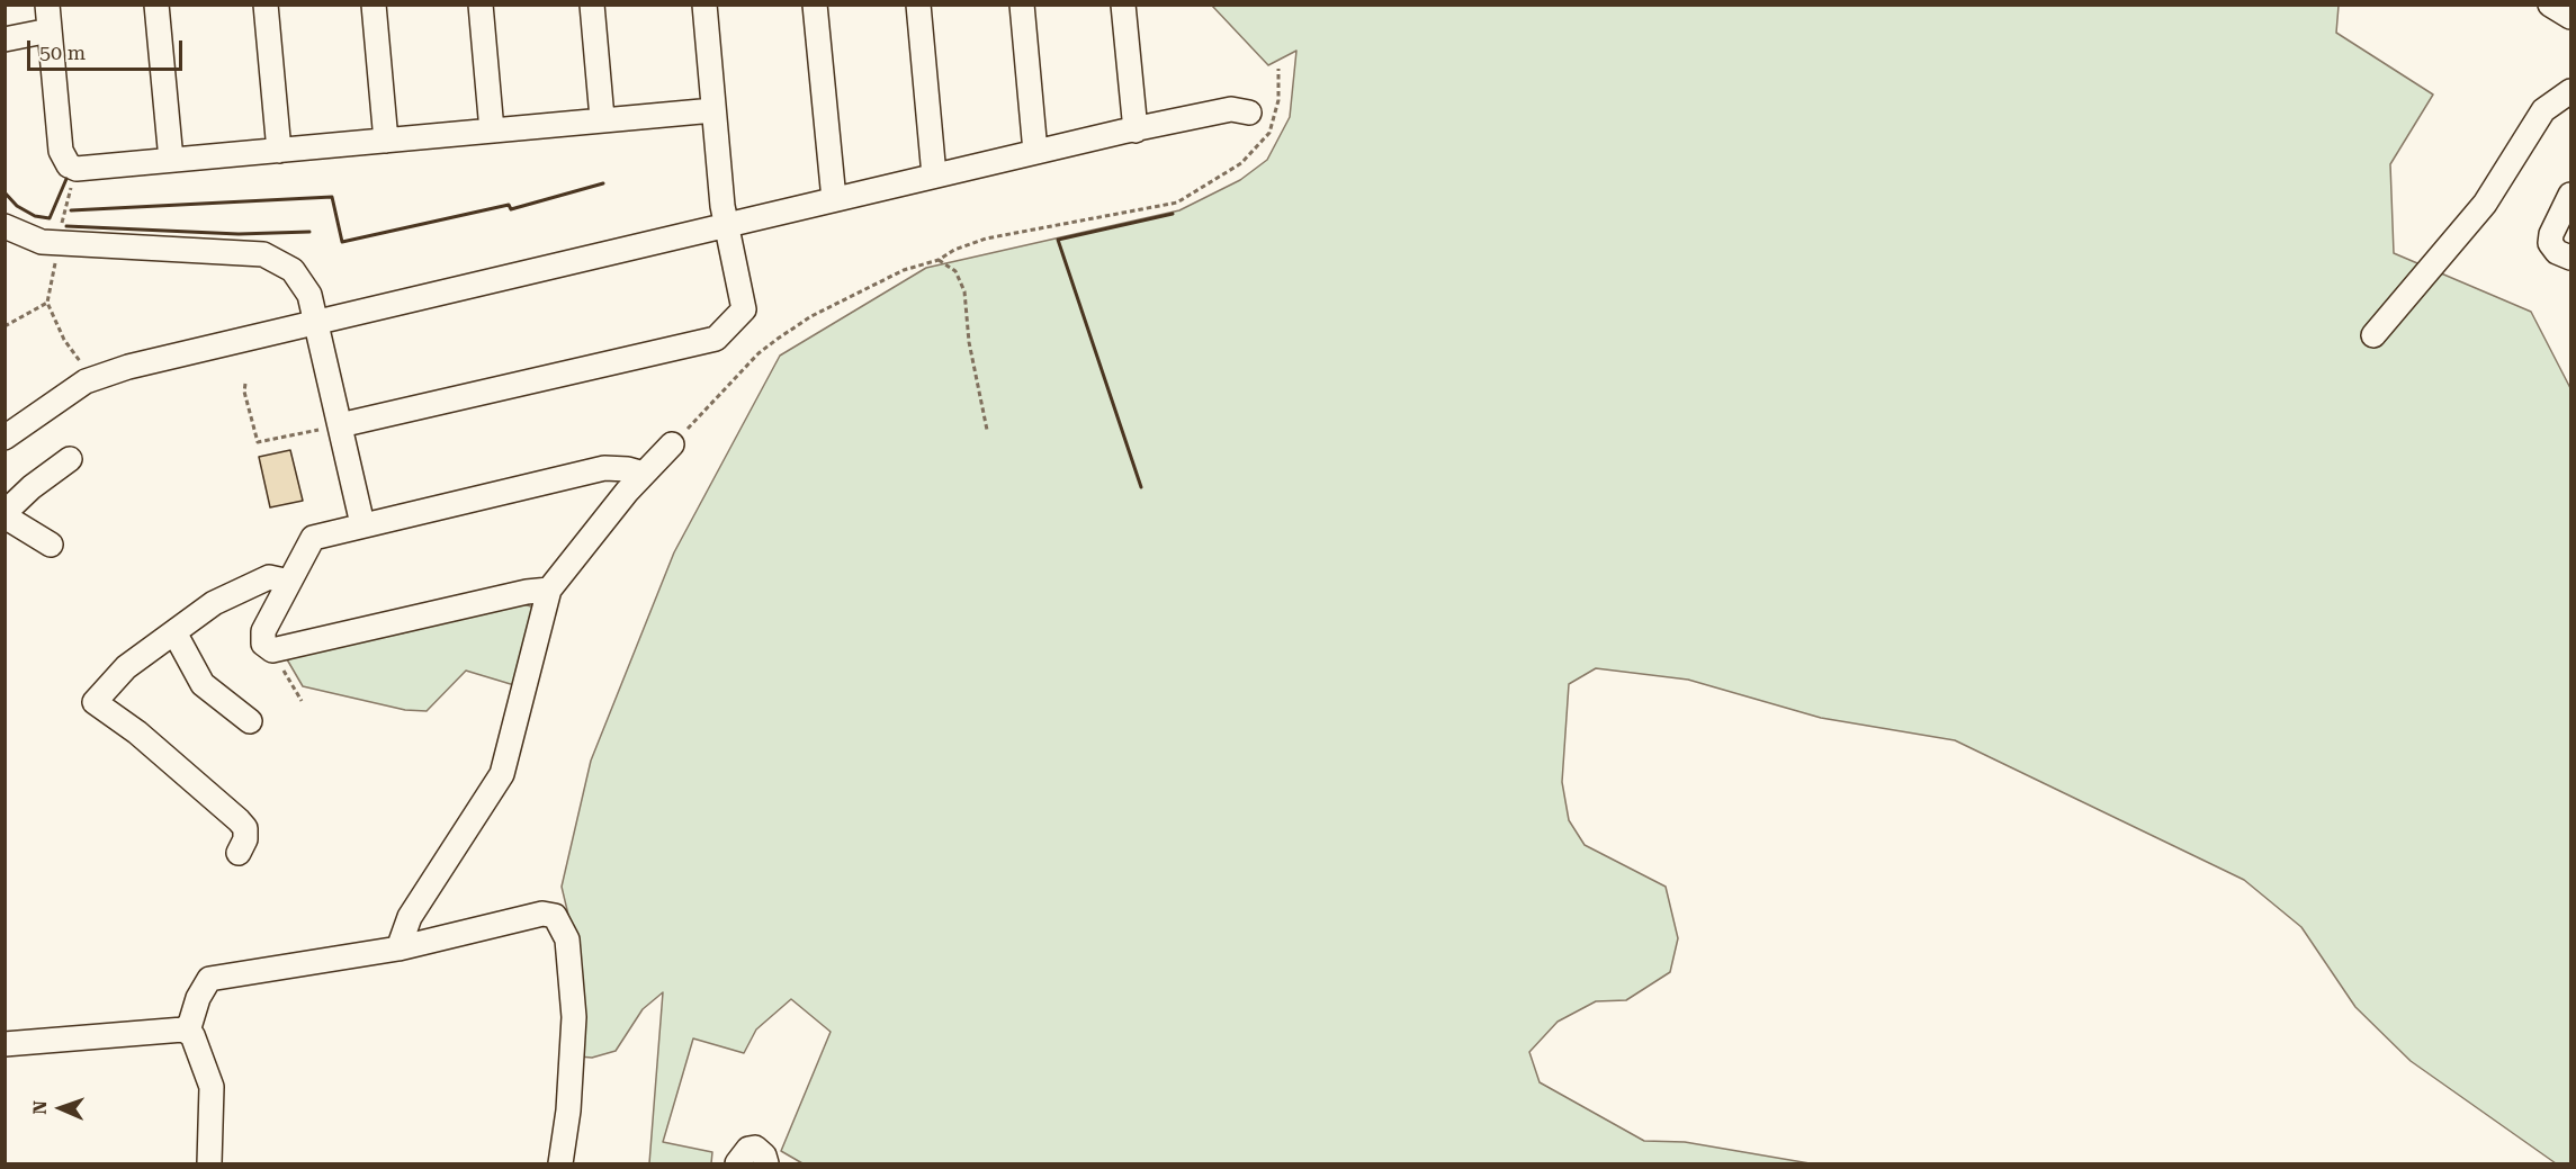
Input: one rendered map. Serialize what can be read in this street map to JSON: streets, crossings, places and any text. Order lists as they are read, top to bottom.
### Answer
{
  "scale_bar": "50 m",
  "north": "left"
}
